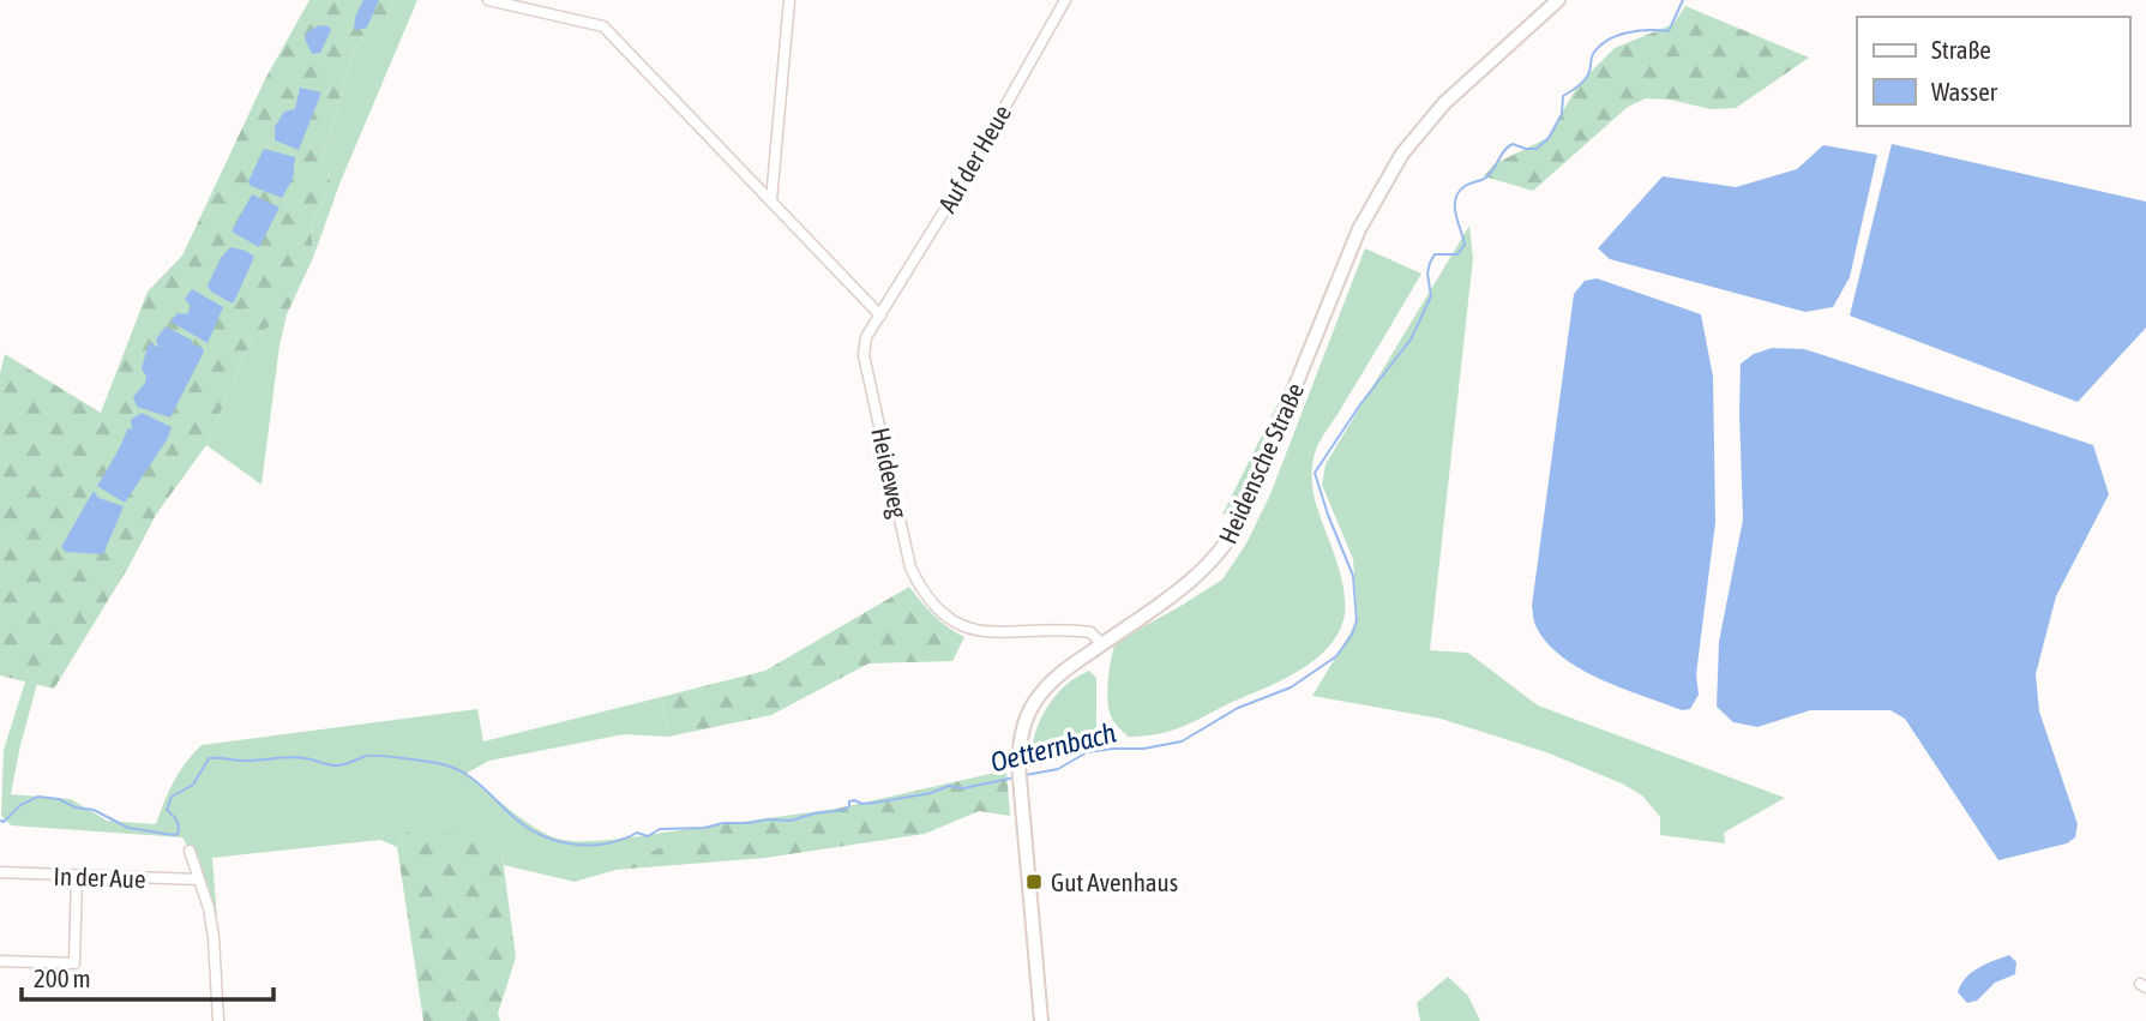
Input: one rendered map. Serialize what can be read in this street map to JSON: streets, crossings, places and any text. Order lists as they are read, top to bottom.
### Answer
{
  "streets": {
    "main road": ["Heidensche Straße"],
    "street": ["Auf der Heue", "Heideweg", "In der Aue"]
  },
  "crossings": [
    ["Auf der Heue", "Heideweg"],
    ["Heidensche Straße", "Heideweg"]
  ],
  "water": ["Oetternbach"],
  "places": {
    "transit": ["Gut Avenhaus"]
  },
  "legend": ["Straße", "Wasser"],
  "scale_bar": "200 m"
}
